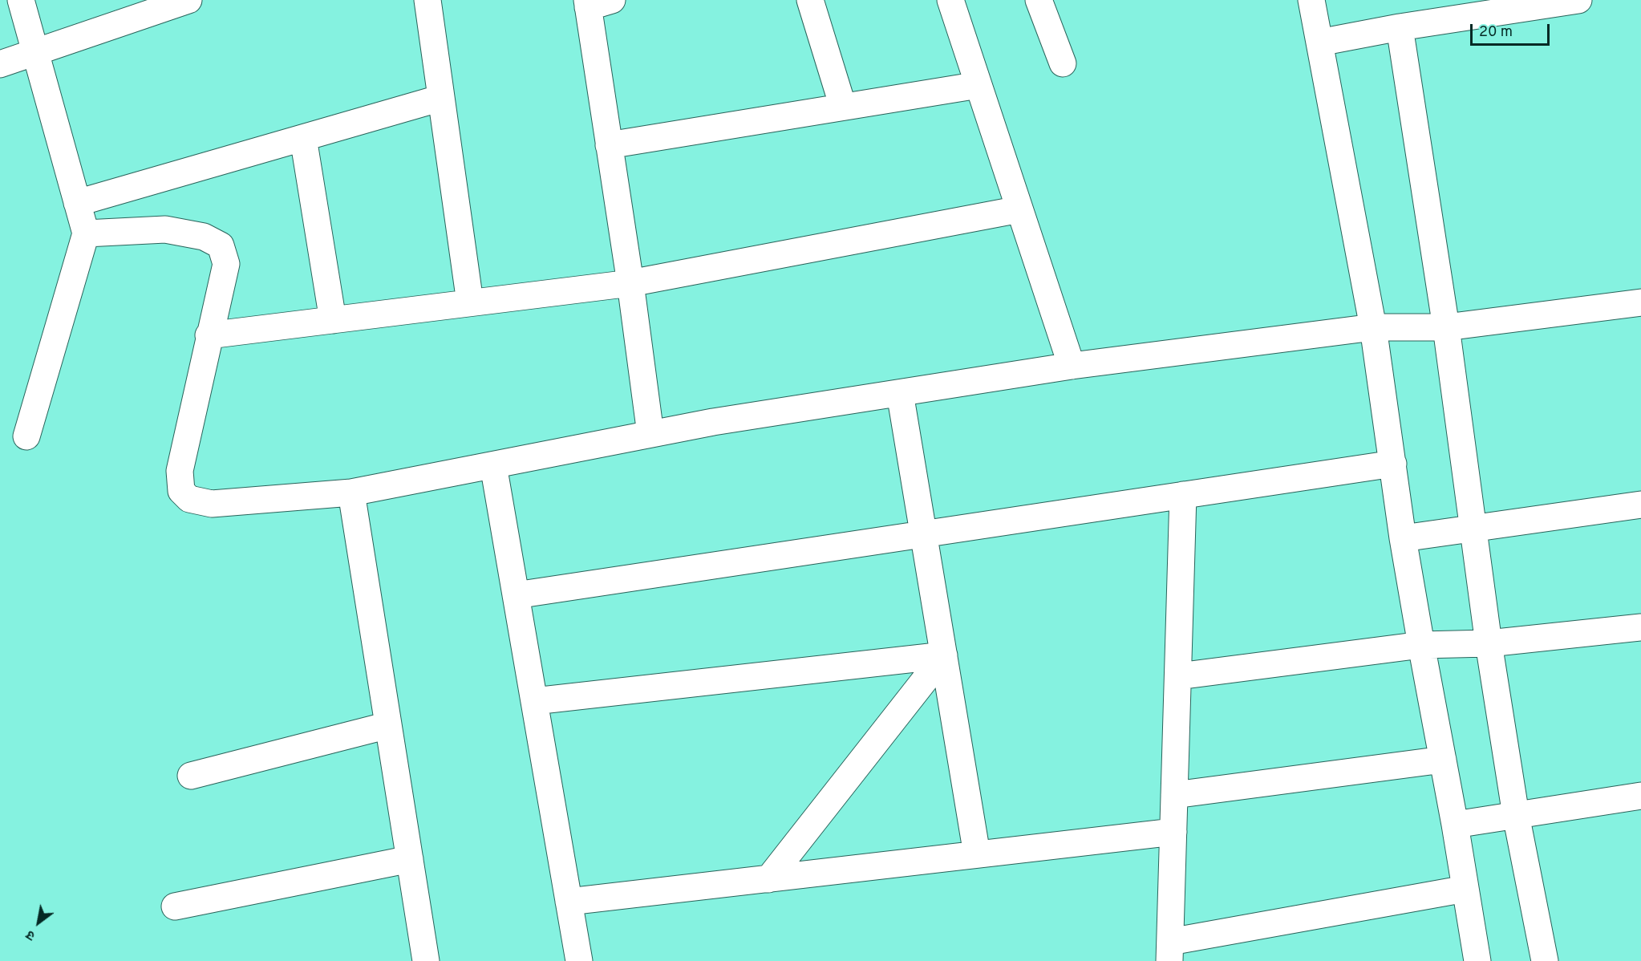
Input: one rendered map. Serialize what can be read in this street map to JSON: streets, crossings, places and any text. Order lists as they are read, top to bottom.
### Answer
{
  "scale_bar": "20 m",
  "north": "bottom left"
}
